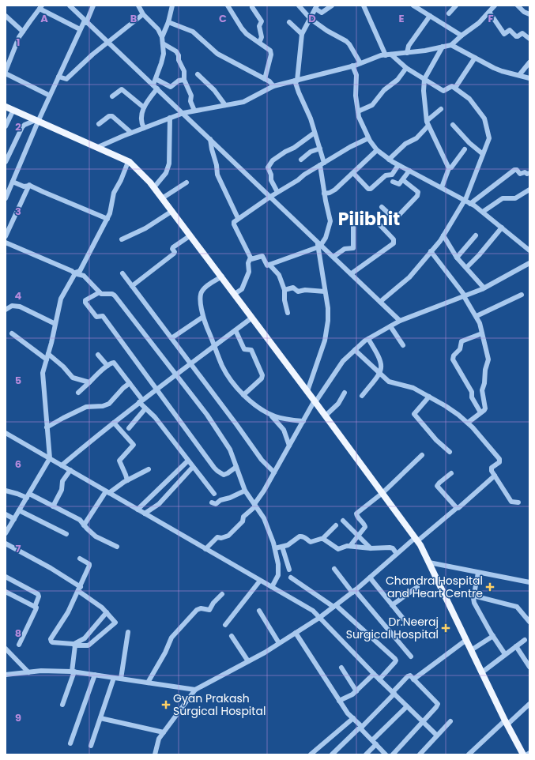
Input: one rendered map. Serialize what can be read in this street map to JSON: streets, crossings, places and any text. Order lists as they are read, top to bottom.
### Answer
{
  "districts": ["Pilibhit"],
  "places": {
    "health": ["Chandra Hospital and Heart Centre", "Dr.Neeraj Surgical Hospital", "Gyan Prakash Surgical Hospital"]
  },
  "grid": {
    "columns": [
      "A",
      "B",
      "C",
      "D",
      "E",
      "F"
    ],
    "rows": [
      "1",
      "2",
      "3",
      "4",
      "5",
      "6",
      "7",
      "8",
      "9"
    ]
  }
}
